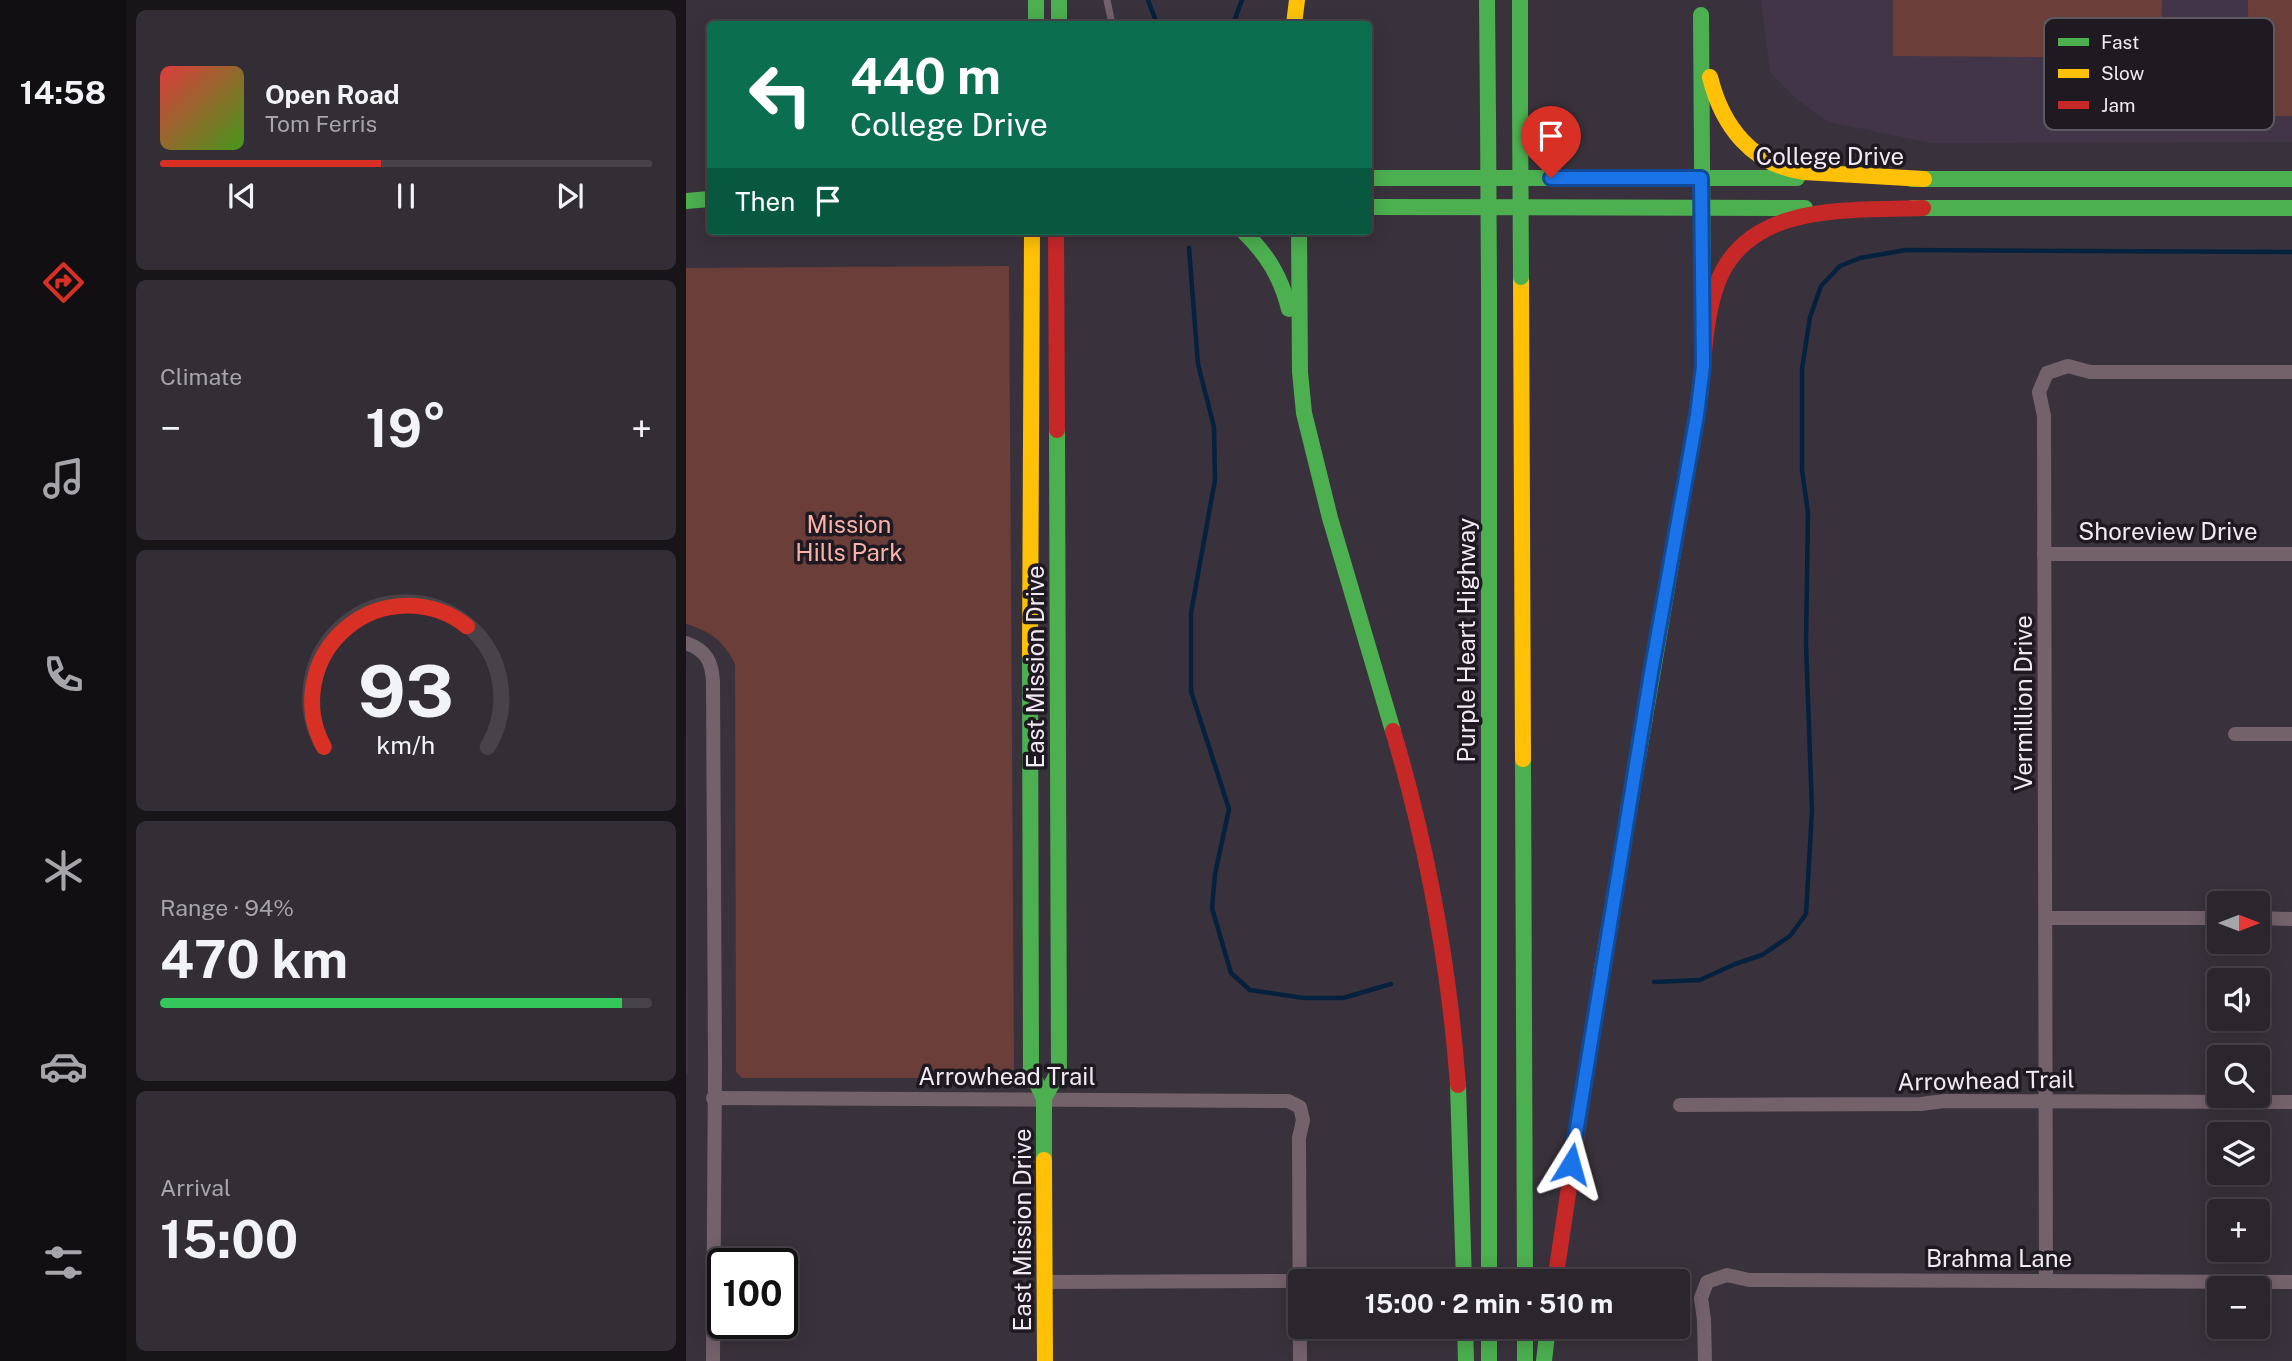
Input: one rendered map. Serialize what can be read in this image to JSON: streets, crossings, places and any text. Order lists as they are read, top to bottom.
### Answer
{
  "streets": {
    "main road": ["College Drive", "Purple Heart Highway", "East Mission Drive"],
    "street": [
      "Shoreview Drive",
      "Vermillion Drive",
      "Arrowhead Trail",
      "Brahma Lane"
    ]
  },
  "crossings": [
    ["Shoreview Drive", "Vermillion Drive"],
    ["East Mission Drive", "Arrowhead Trail"],
    ["Vermillion Drive", "Arrowhead Trail"],
    ["Vermillion Drive", "Brahma Lane"]
  ],
  "parks": ["Mission Hills Park"],
  "legend": ["Fast", "Slow", "Jam"],
  "north": "right",
  "page": {
    "tabs": "14:58",
    "turn": ["440 m", "College Drive"],
    "song": ["Open Road", "Tom Ferris"],
    "then": "Then",
    "tile": [
      "Climate",
      ["Range · 94%", "470 km"],
      ["Arrival", "15:00"]
    ],
    "heat": ["−", "19°", "+"],
    "map_buttons": ["+", "−"],
    "limit": "100",
    "trip": "15:00 · 2 min · 510 m",
    "gauge": ["93", "km/h"]
  }
}
